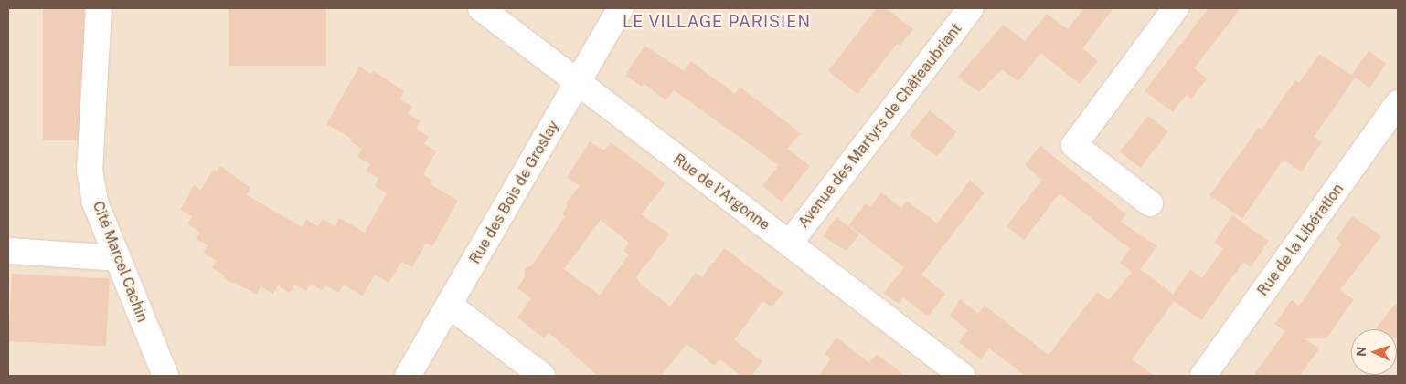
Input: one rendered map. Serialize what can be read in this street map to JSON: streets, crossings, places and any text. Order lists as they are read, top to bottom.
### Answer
{
  "streets": {
    "street": [
      "Avenue des Martyrs de Châteaubriant",
      "Rue des Bois de Groslay",
      "Rue de l'Argonne",
      "Rue de la Libération",
      "Cité Marcel Cachin"
    ]
  },
  "crossings": [
    ["Avenue des Martyrs de Châteaubriant", "Rue de l'Argonne"],
    ["Rue des Bois de Groslay", "Rue de l'Argonne"]
  ],
  "districts": ["LE VILLAGE PARISIEN"],
  "north": "left"
}
